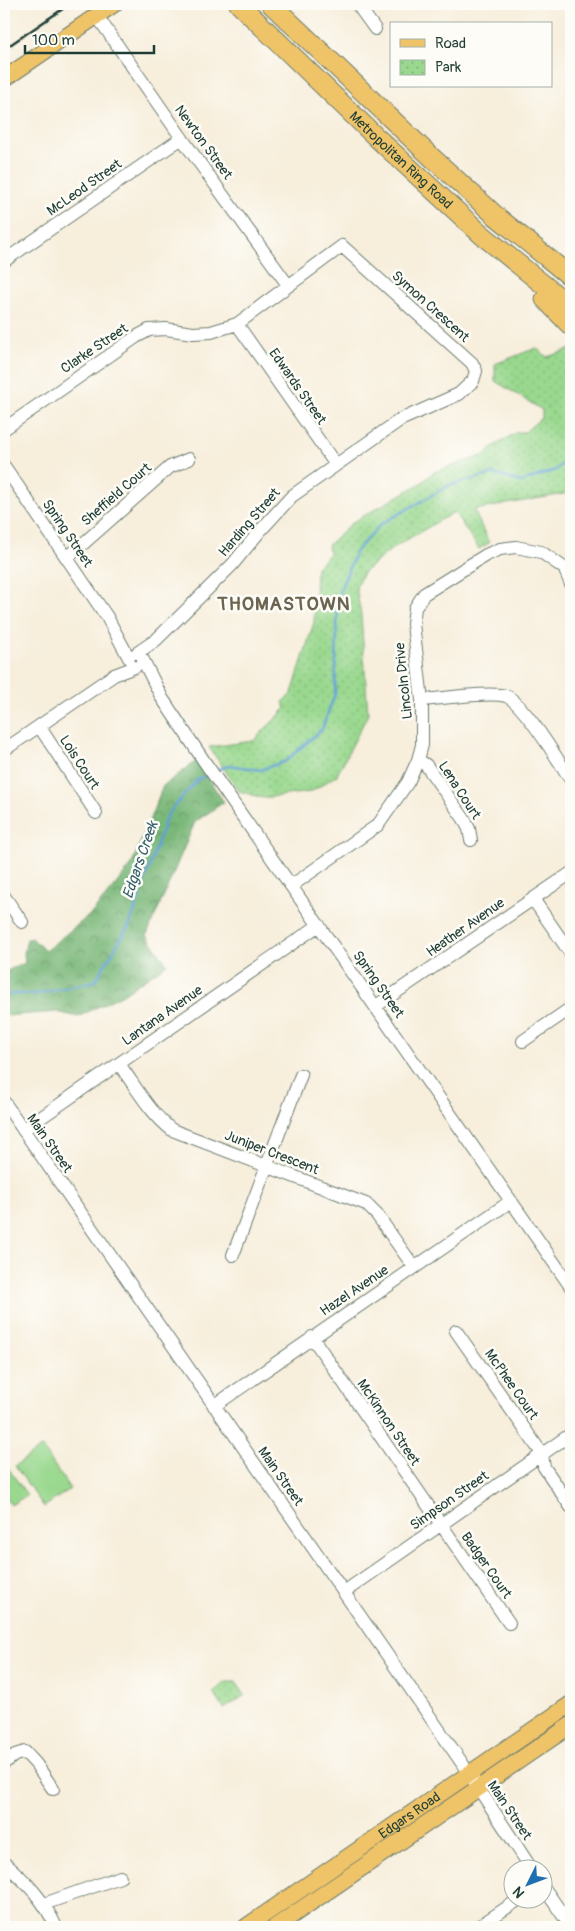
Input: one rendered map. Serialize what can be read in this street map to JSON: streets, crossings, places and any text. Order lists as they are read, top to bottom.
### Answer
{
  "streets": {
    "highway": ["Metropolitan Ring Road"],
    "main road": ["Edgars Road"],
    "street": [
      "Newton Street",
      "McLeod Street",
      "Symon Crescent",
      "Clarke Street",
      "Edwards Street",
      "Sheffield Court",
      "Harding Street",
      "Spring Street",
      "Lincoln Drive",
      "Lois Court",
      "Lena Court",
      "Heather Avenue",
      "Lantana Avenue",
      "Main Street",
      "Juniper Crescent",
      "Hazel Avenue",
      "McPhee Court",
      "McKinnon Street",
      "Simpson Street",
      "Badger Court"
    ]
  },
  "crossings": [
    ["Newton Street", "McLeod Street"],
    ["Newton Street", "Symon Crescent"],
    ["Newton Street", "Clarke Street"],
    ["Symon Crescent", "Clarke Street"],
    ["Symon Crescent", "Harding Street"],
    ["Clarke Street", "Edwards Street"],
    ["Edwards Street", "Harding Street"],
    ["Sheffield Court", "Spring Street"],
    ["Harding Street", "Spring Street"],
    ["Harding Street", "Lois Court"],
    ["Spring Street", "Lincoln Drive"],
    ["Spring Street", "Heather Avenue"],
    ["Spring Street", "Lantana Avenue"],
    ["Spring Street", "Hazel Avenue"],
    ["Lincoln Drive", "Lena Court"],
    ["Lantana Avenue", "Main Street"],
    ["Lantana Avenue", "Juniper Crescent"],
    ["Main Street", "Hazel Avenue"],
    ["Main Street", "Simpson Street"],
    ["Main Street", "Edgars Road"],
    ["Juniper Crescent", "Hazel Avenue"],
    ["Hazel Avenue", "McKinnon Street"],
    ["McPhee Court", "Simpson Street"],
    ["McKinnon Street", "Simpson Street"],
    ["McKinnon Street", "Badger Court"],
    ["Simpson Street", "Badger Court"]
  ],
  "districts": ["THOMASTOWN"],
  "water": ["Edgars Creek"],
  "legend": ["Road", "Park"],
  "scale_bar": "100 m",
  "north": "bottom left"
}
